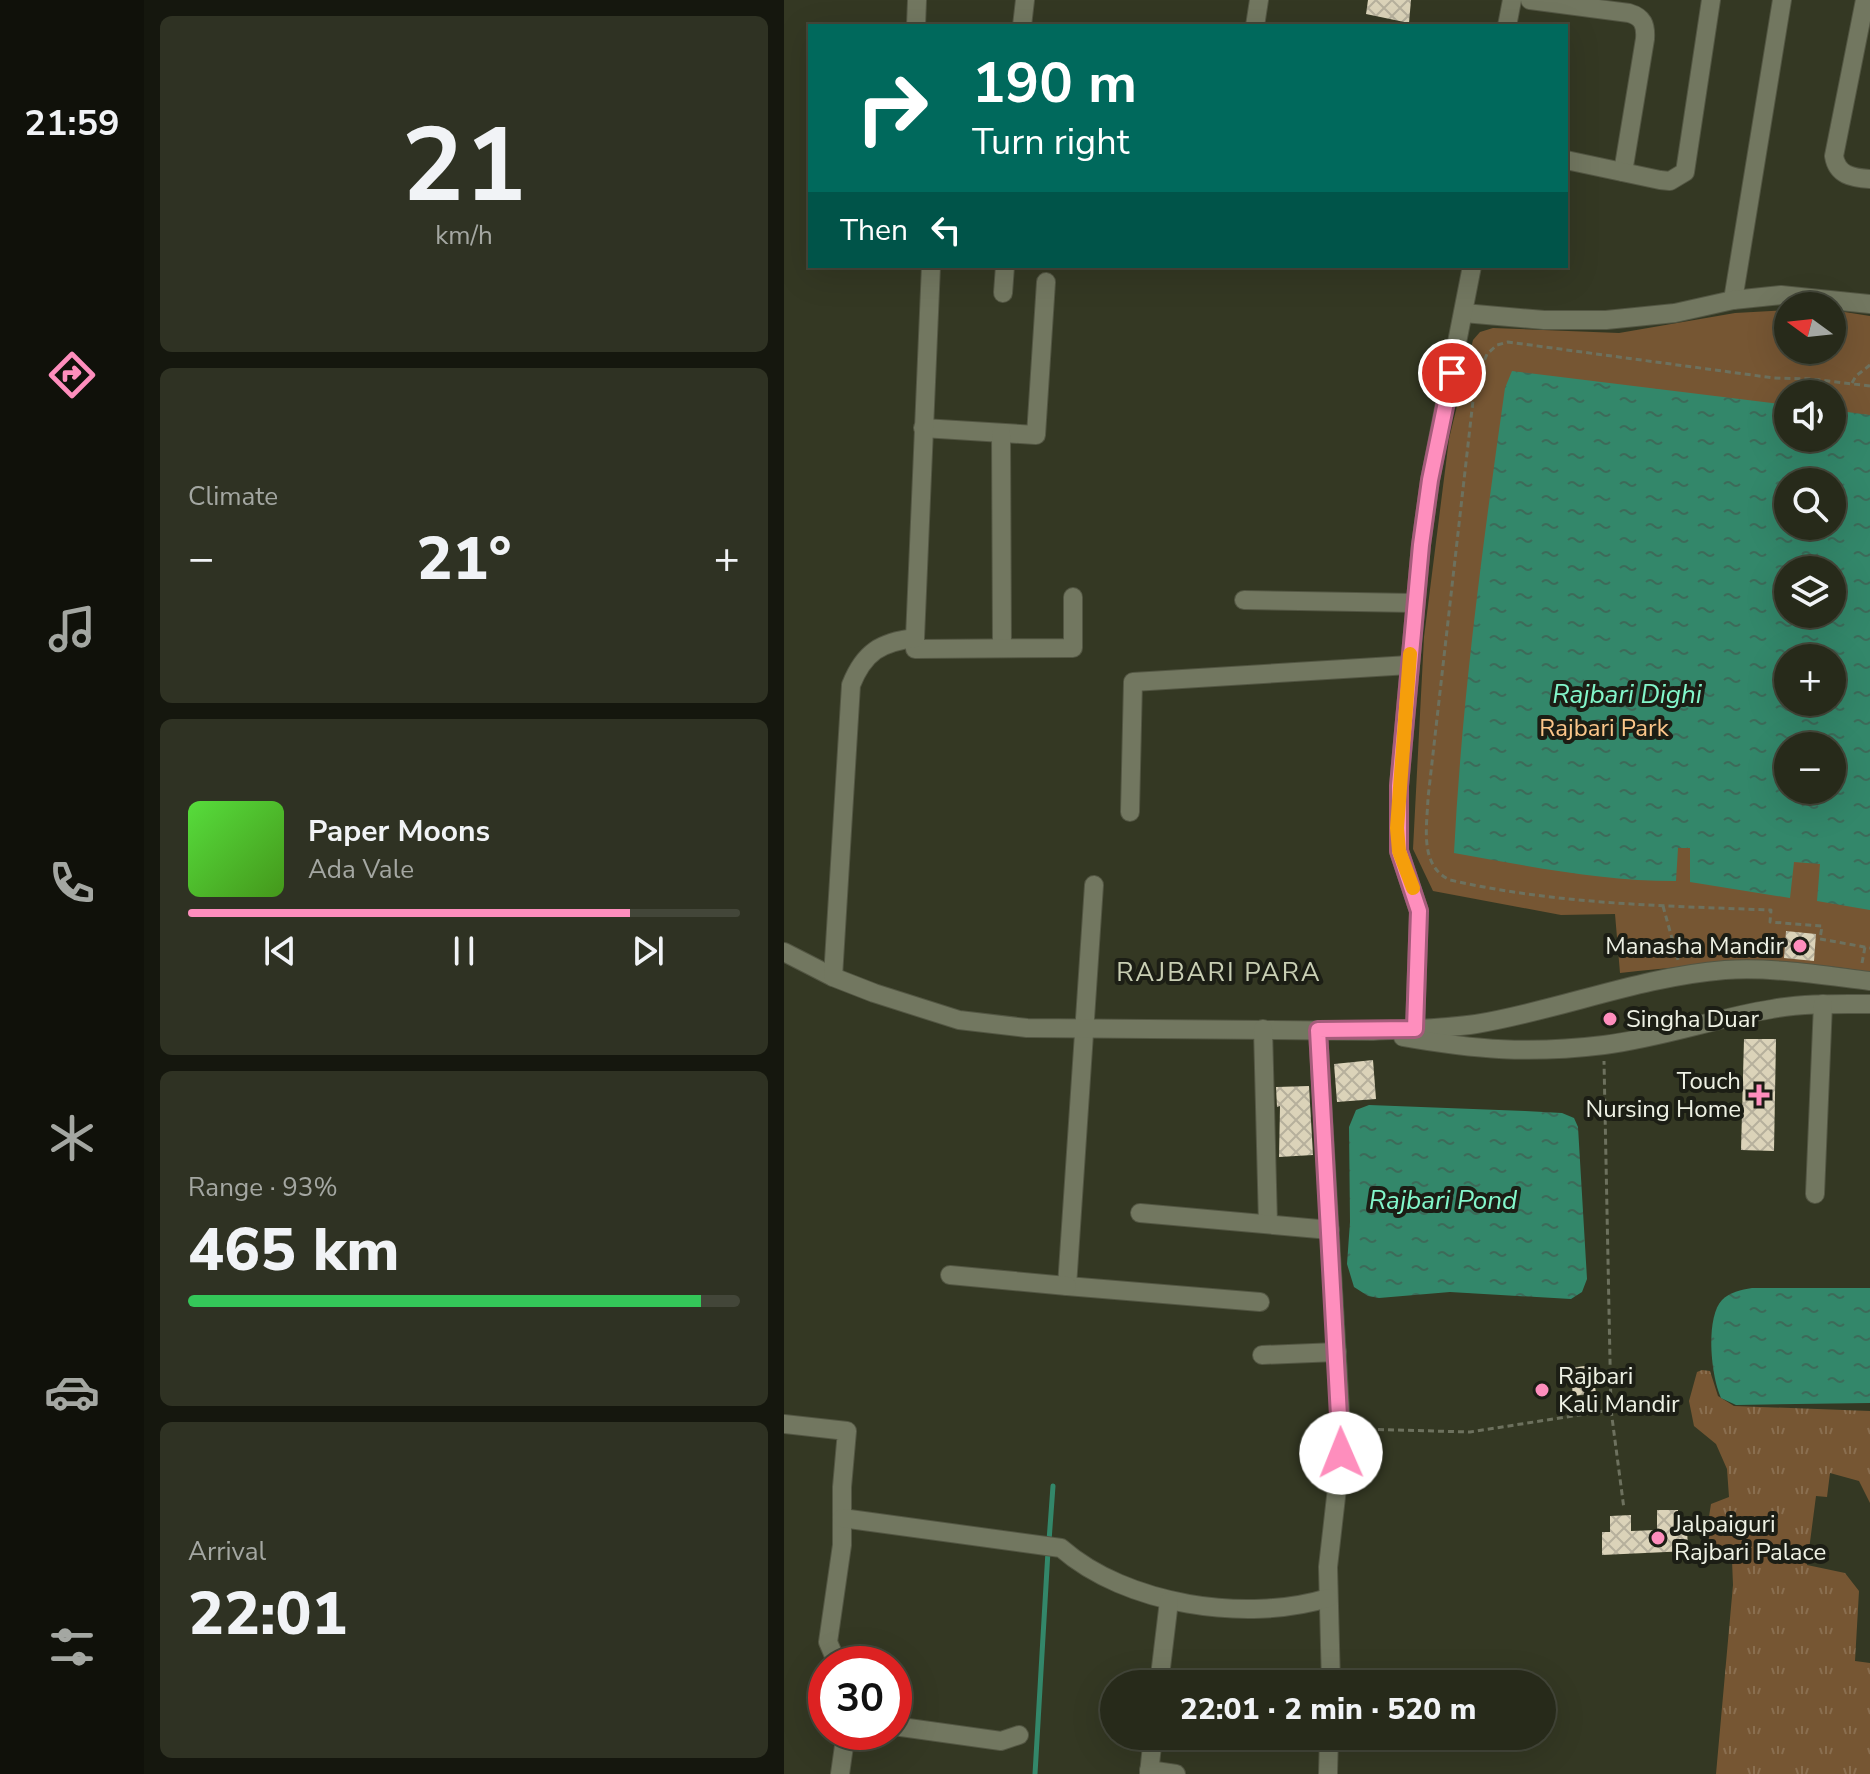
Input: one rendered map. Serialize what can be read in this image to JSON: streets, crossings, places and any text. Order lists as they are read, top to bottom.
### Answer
{
  "districts": ["RAJBARI PARA"],
  "water": ["Rajbari Dighi", "Rajbari Pond"],
  "parks": ["Rajbari Park"],
  "places": {
    "other": [
      "Manasha Mandir",
      "Singha Duar",
      "Rajbari Kali Mandir",
      "Jalpaiguri Rajbari Palace"
    ],
    "health": ["Touch Nursing Home"]
  },
  "north": "left",
  "page": {
    "tabs": "21:59",
    "tile": [
      ["21", "km/h"],
      "Climate",
      ["Range · 93%", "465 km"],
      ["Arrival", "22:01"]
    ],
    "turn": ["190 m", "Turn right"],
    "then": "Then",
    "map_buttons": ["+", "−"],
    "heat": ["−", "21°", "+"],
    "song": ["Paper Moons", "Ada Vale"],
    "limit": "30",
    "trip": "22:01 · 2 min · 520 m"
  }
}
